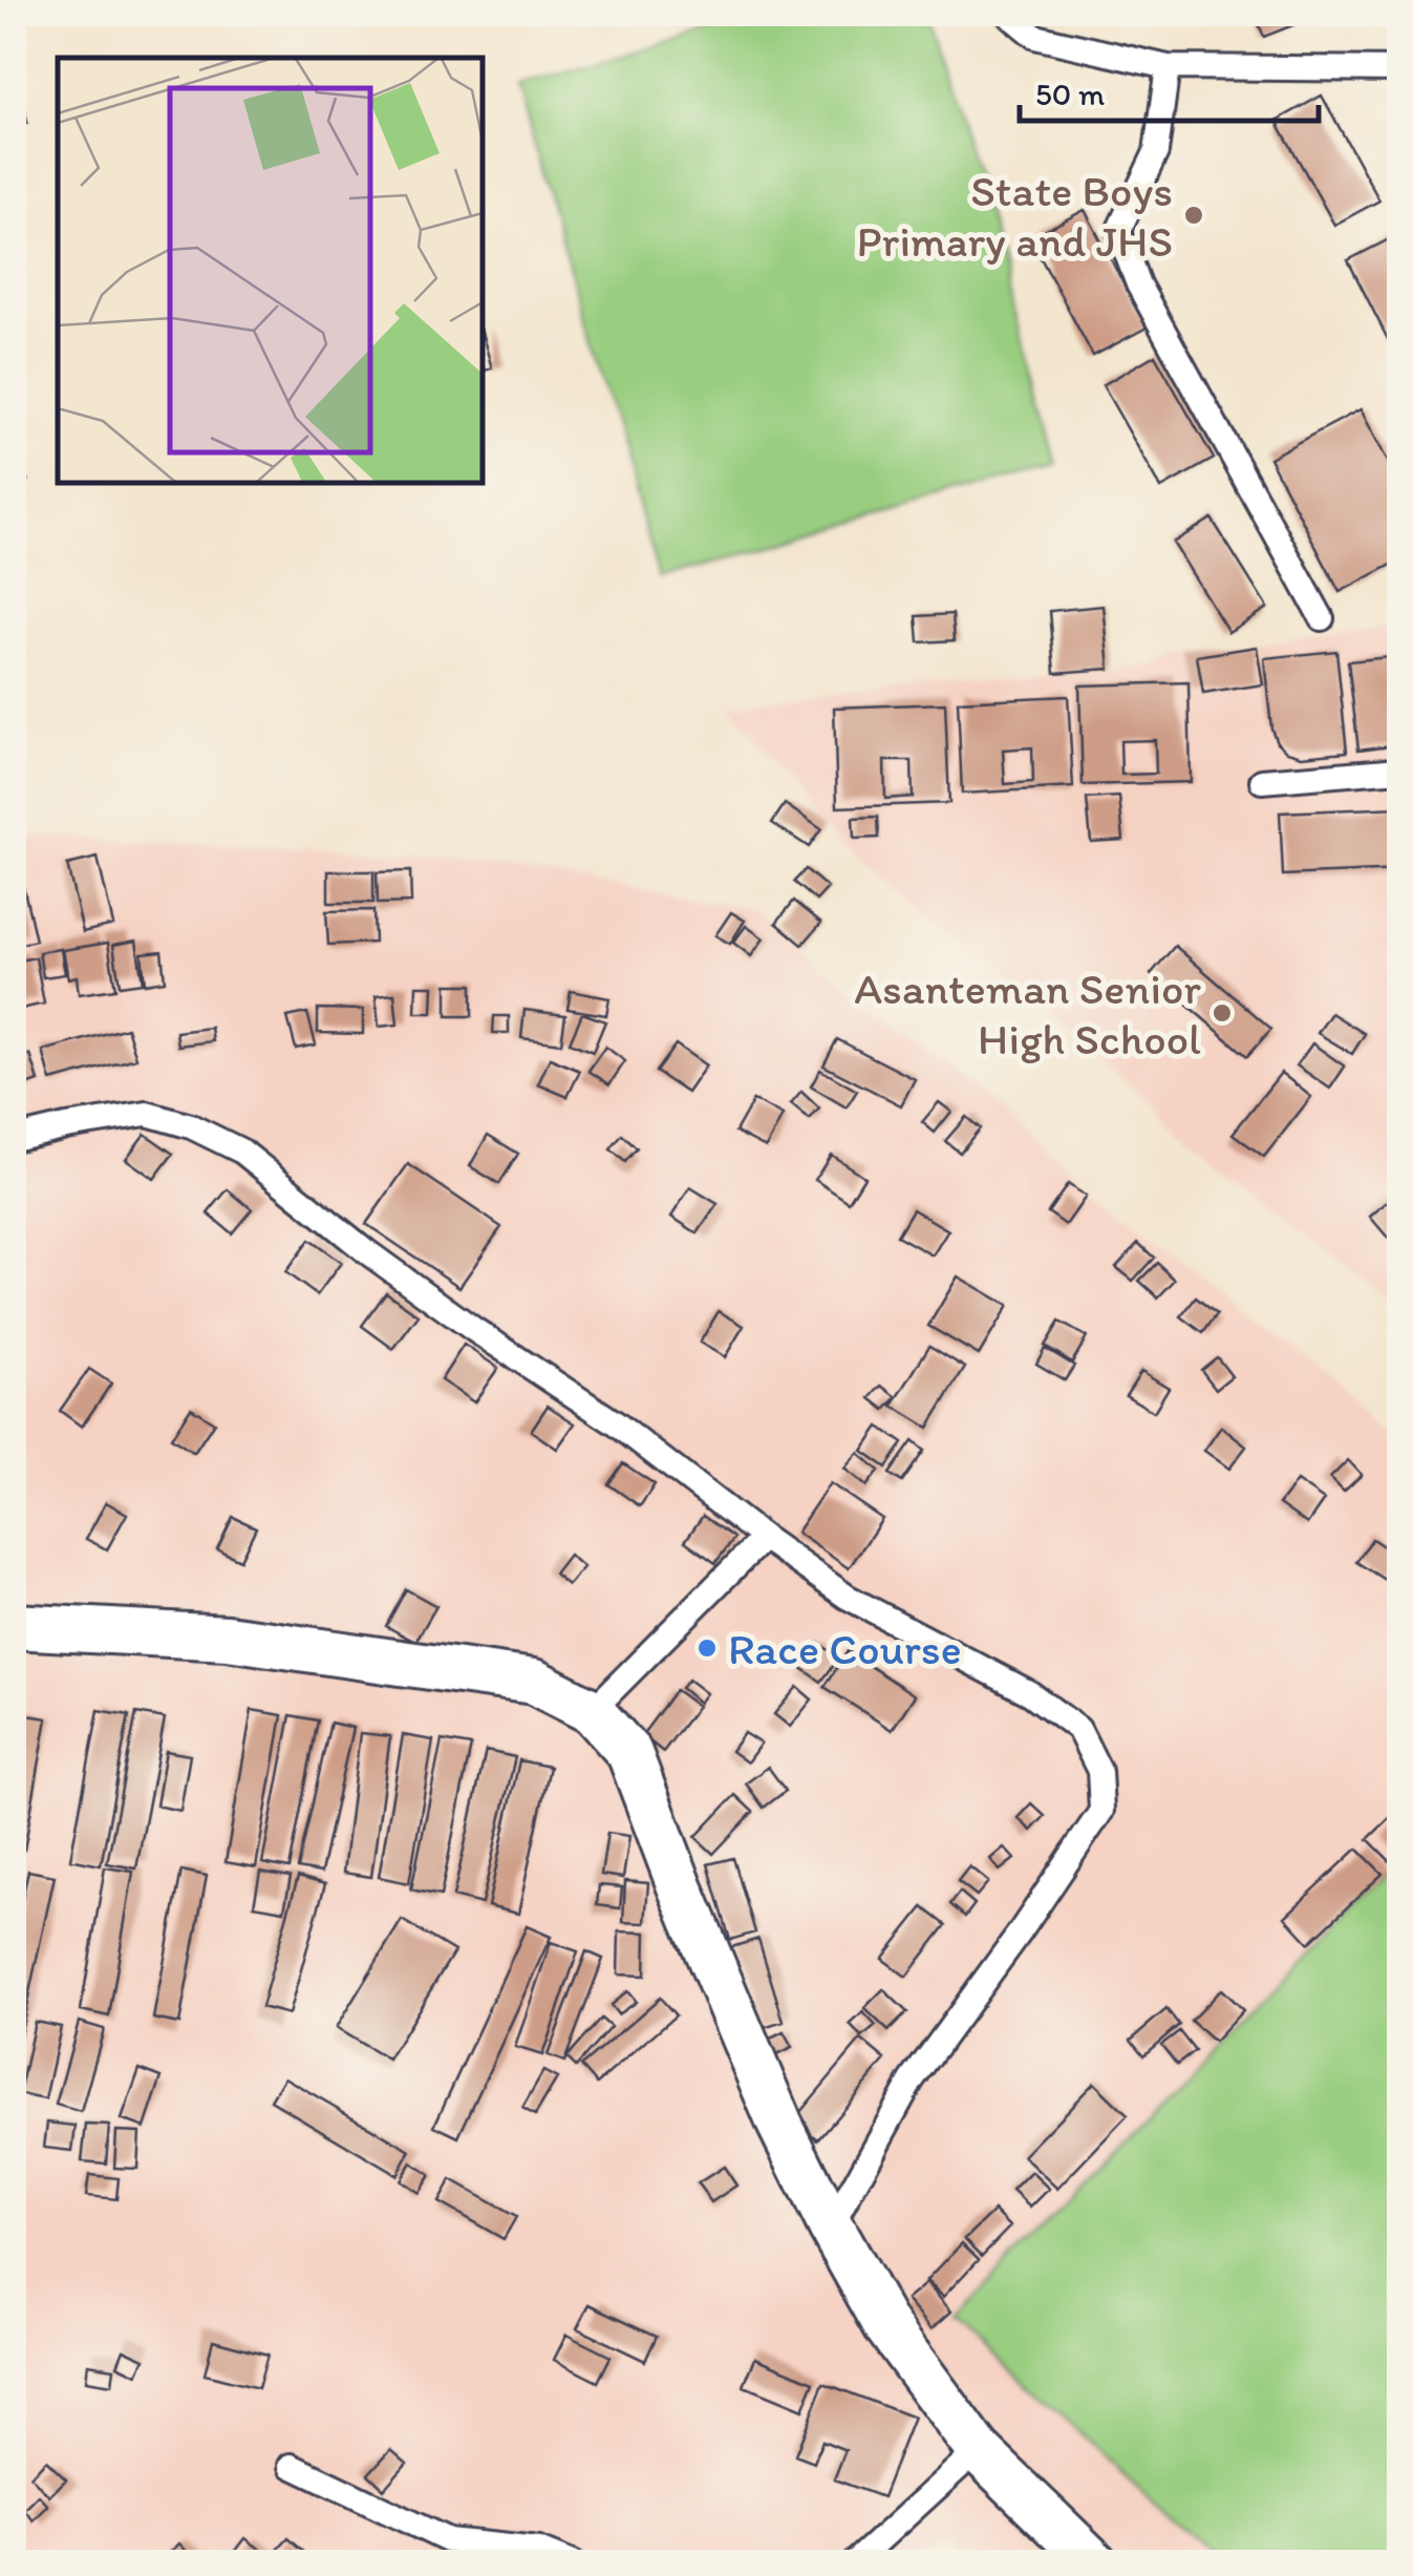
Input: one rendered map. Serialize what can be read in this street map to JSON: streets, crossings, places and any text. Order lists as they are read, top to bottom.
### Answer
{
  "places": ["State Boys Primary and JHS", "Asanteman Senior High School", "Race Course"],
  "scale_bar": "50 m"
}
